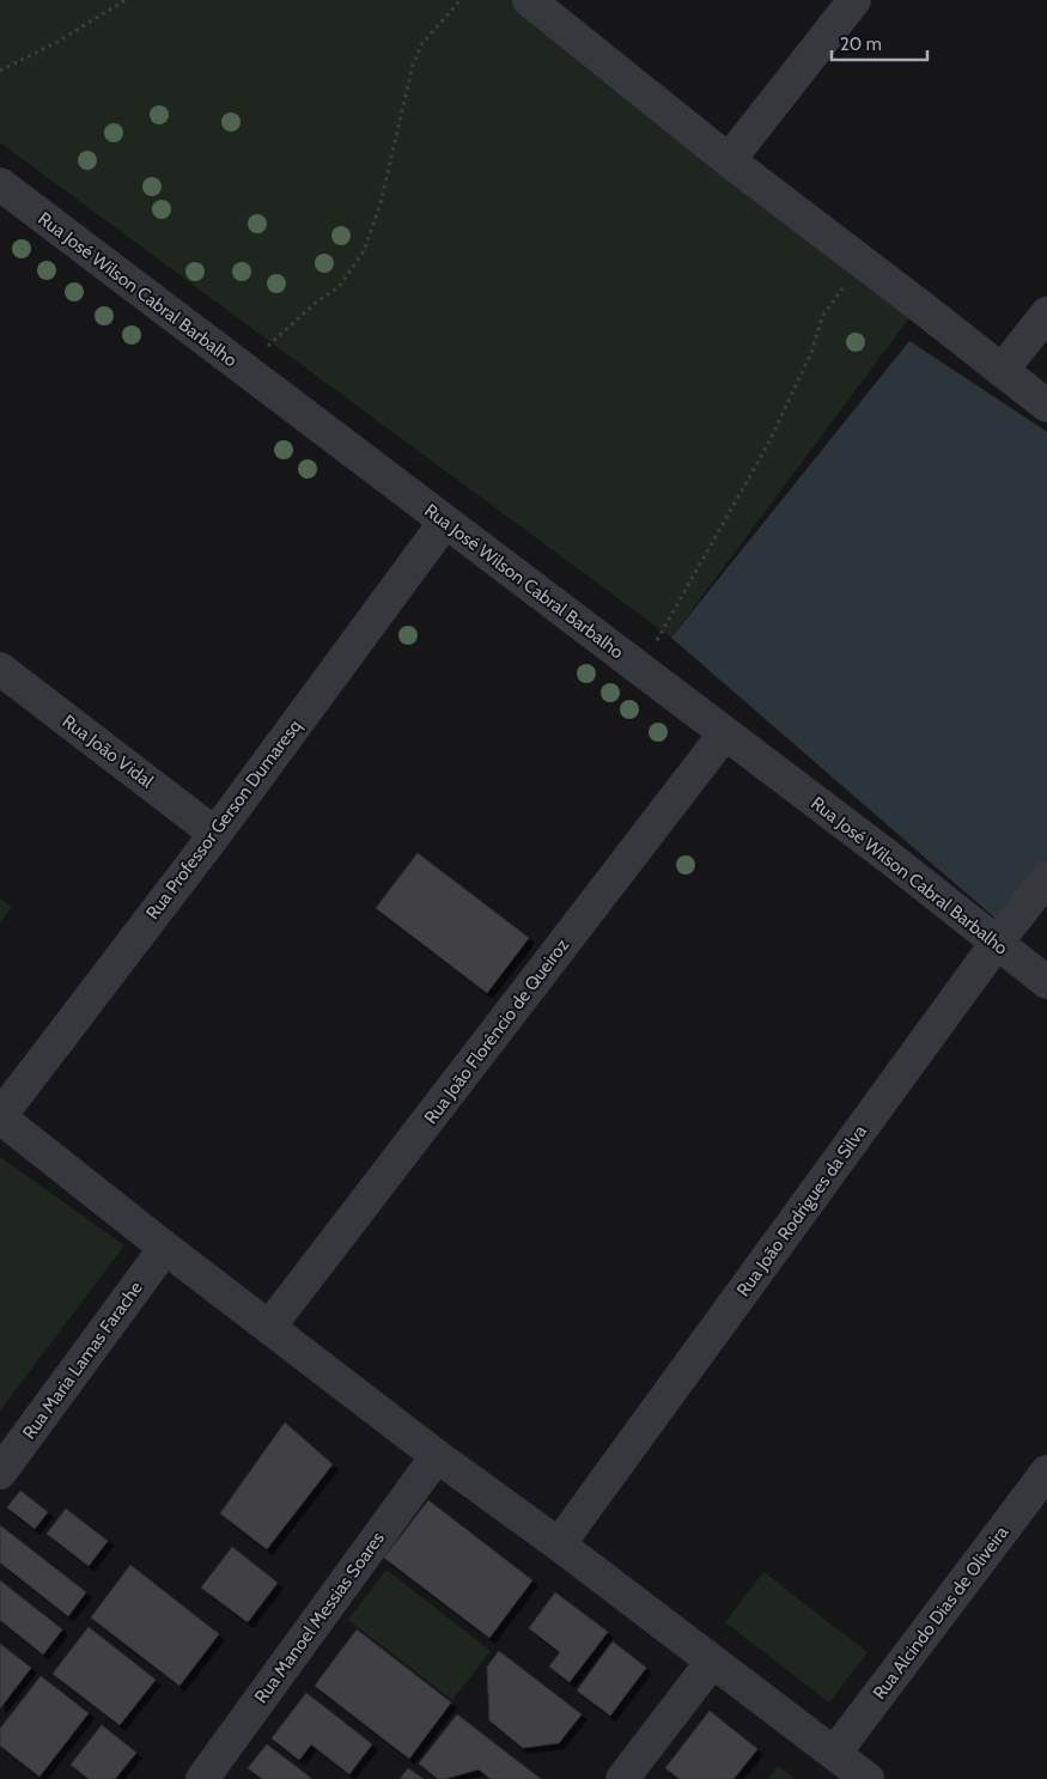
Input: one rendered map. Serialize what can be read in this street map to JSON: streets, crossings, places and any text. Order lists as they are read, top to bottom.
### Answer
{
  "streets": {
    "street": [
      "Rua José Wilson Cabral Barbalho",
      "Rua João Vidal",
      "Rua Professor Gerson Dumaresq",
      "Rua João Florêncio de Queiroz",
      "Rua João Rodrigues da Silva",
      "Rua Maria Lamas Farache",
      "Rua Alcindo Dias de Oliveira",
      "Rua Manoel Messias Soares"
    ]
  },
  "crossings": [
    ["Rua José Wilson Cabral Barbalho", "Rua Professor Gerson Dumaresq"],
    ["Rua José Wilson Cabral Barbalho", "Rua João Florêncio de Queiroz"],
    ["Rua José Wilson Cabral Barbalho", "Rua João Rodrigues da Silva"],
    ["Rua João Vidal", "Rua Professor Gerson Dumaresq"]
  ],
  "scale_bar": "20 m"
}
